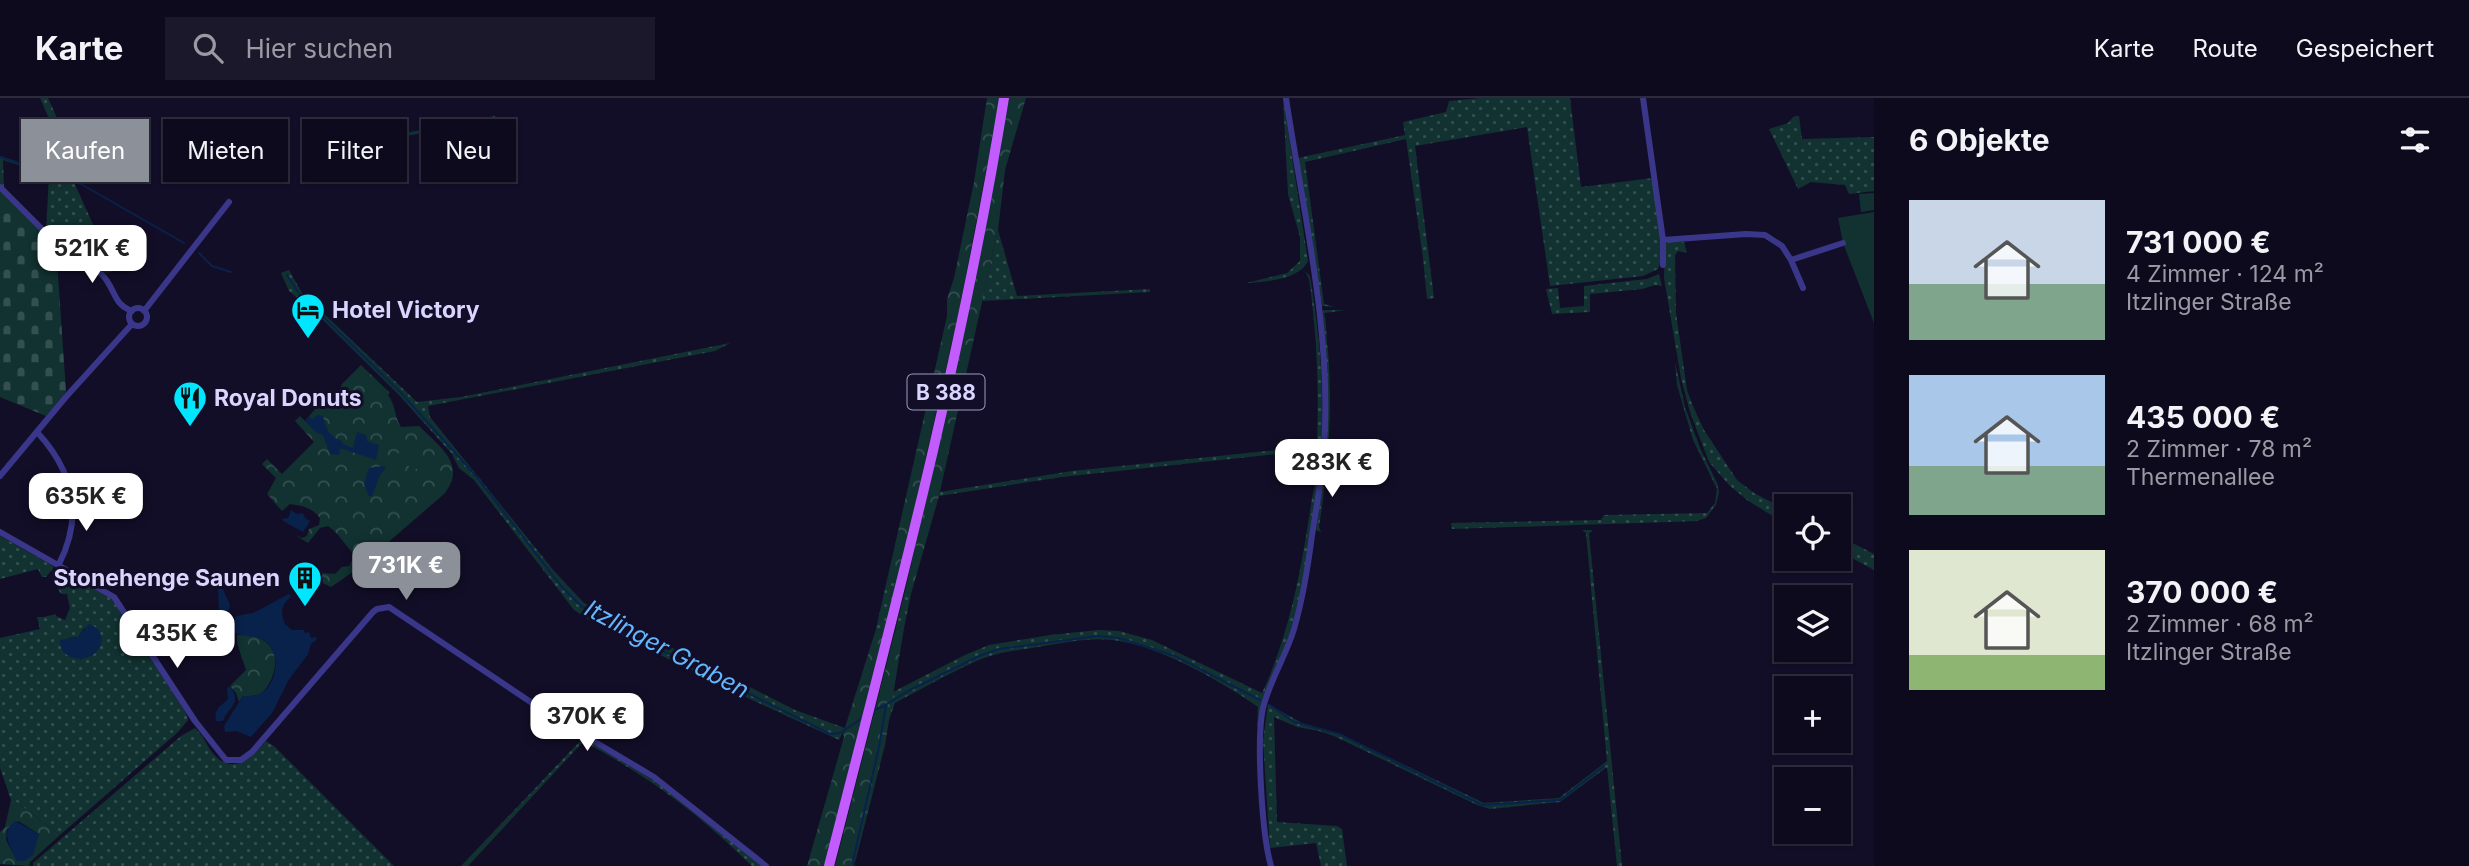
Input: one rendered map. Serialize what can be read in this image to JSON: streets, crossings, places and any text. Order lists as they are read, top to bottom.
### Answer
{
  "streets": {
    "main road": ["B 388"]
  },
  "water": ["Itzlinger Graben"],
  "places": {
    "hotel": ["Hotel Victory"],
    "restaurant": ["Royal Donuts"],
    "building": ["Stonehenge Saunen"]
  },
  "page": {
    "header": "Karte",
    "search": "Hier suchen",
    "nav": ["Karte", "Route", "Gespeichert"],
    "heading": "6 Objekte",
    "chip": [
      "Kaufen",
      "Mieten",
      "Filter",
      "Neu"
    ],
    "list": [
      {
        "name": "731 000 €",
        "note": "4 Zimmer · 124 m² · Itzlinger Straße"
      },
      {
        "name": "435 000 €",
        "note": "2 Zimmer · 78 m² · Thermenallee"
      },
      {
        "name": "370 000 €",
        "note": "2 Zimmer · 68 m² · Itzlinger Straße"
      }
    ],
    "price": [
      "521K €",
      "283K €",
      "635K €",
      "731K €",
      "435K €",
      "370K €"
    ],
    "map_buttons": ["+", "−"]
  }
}
